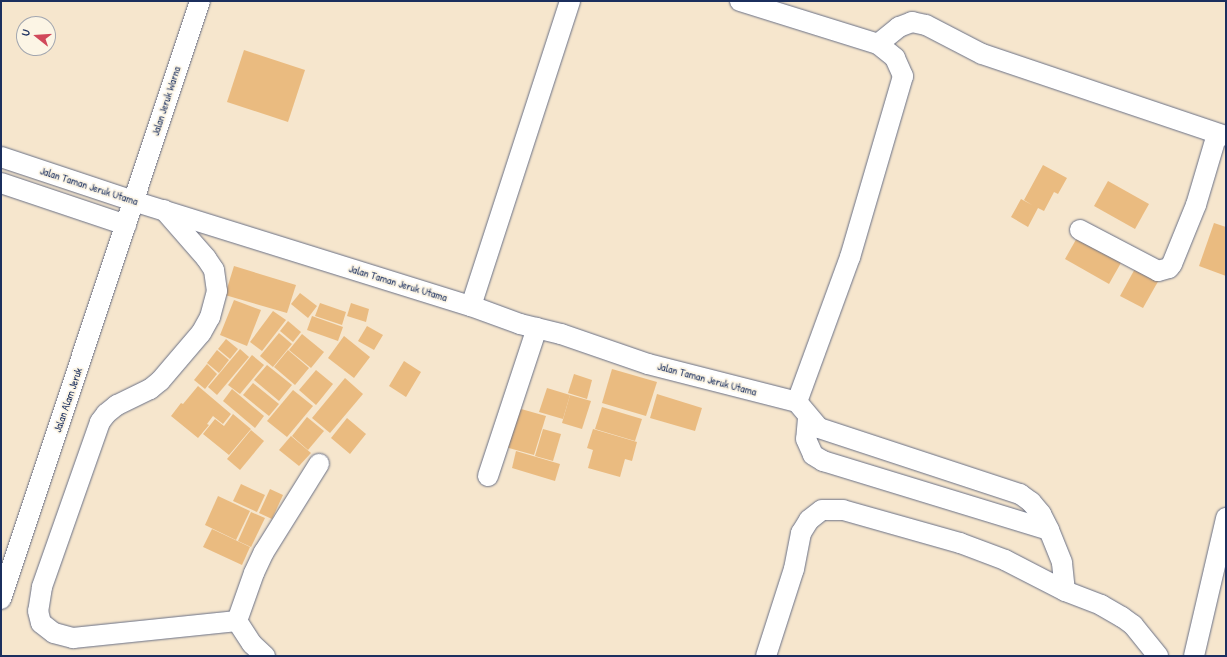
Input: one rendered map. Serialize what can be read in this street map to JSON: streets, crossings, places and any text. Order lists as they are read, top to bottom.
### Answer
{
  "streets": {
    "street": ["Jalan Jeruk Warna", "Jalan Taman Jeruk Utama", "Jalan Alam Jeruk"]
  },
  "crossings": [
    ["Jalan Jeruk Warna", "Jalan Taman Jeruk Utama"],
    ["Jalan Jeruk Warna", "Jalan Alam Jeruk"],
    ["Jalan Taman Jeruk Utama", "Jalan Alam Jeruk"]
  ],
  "north": "left"
}
